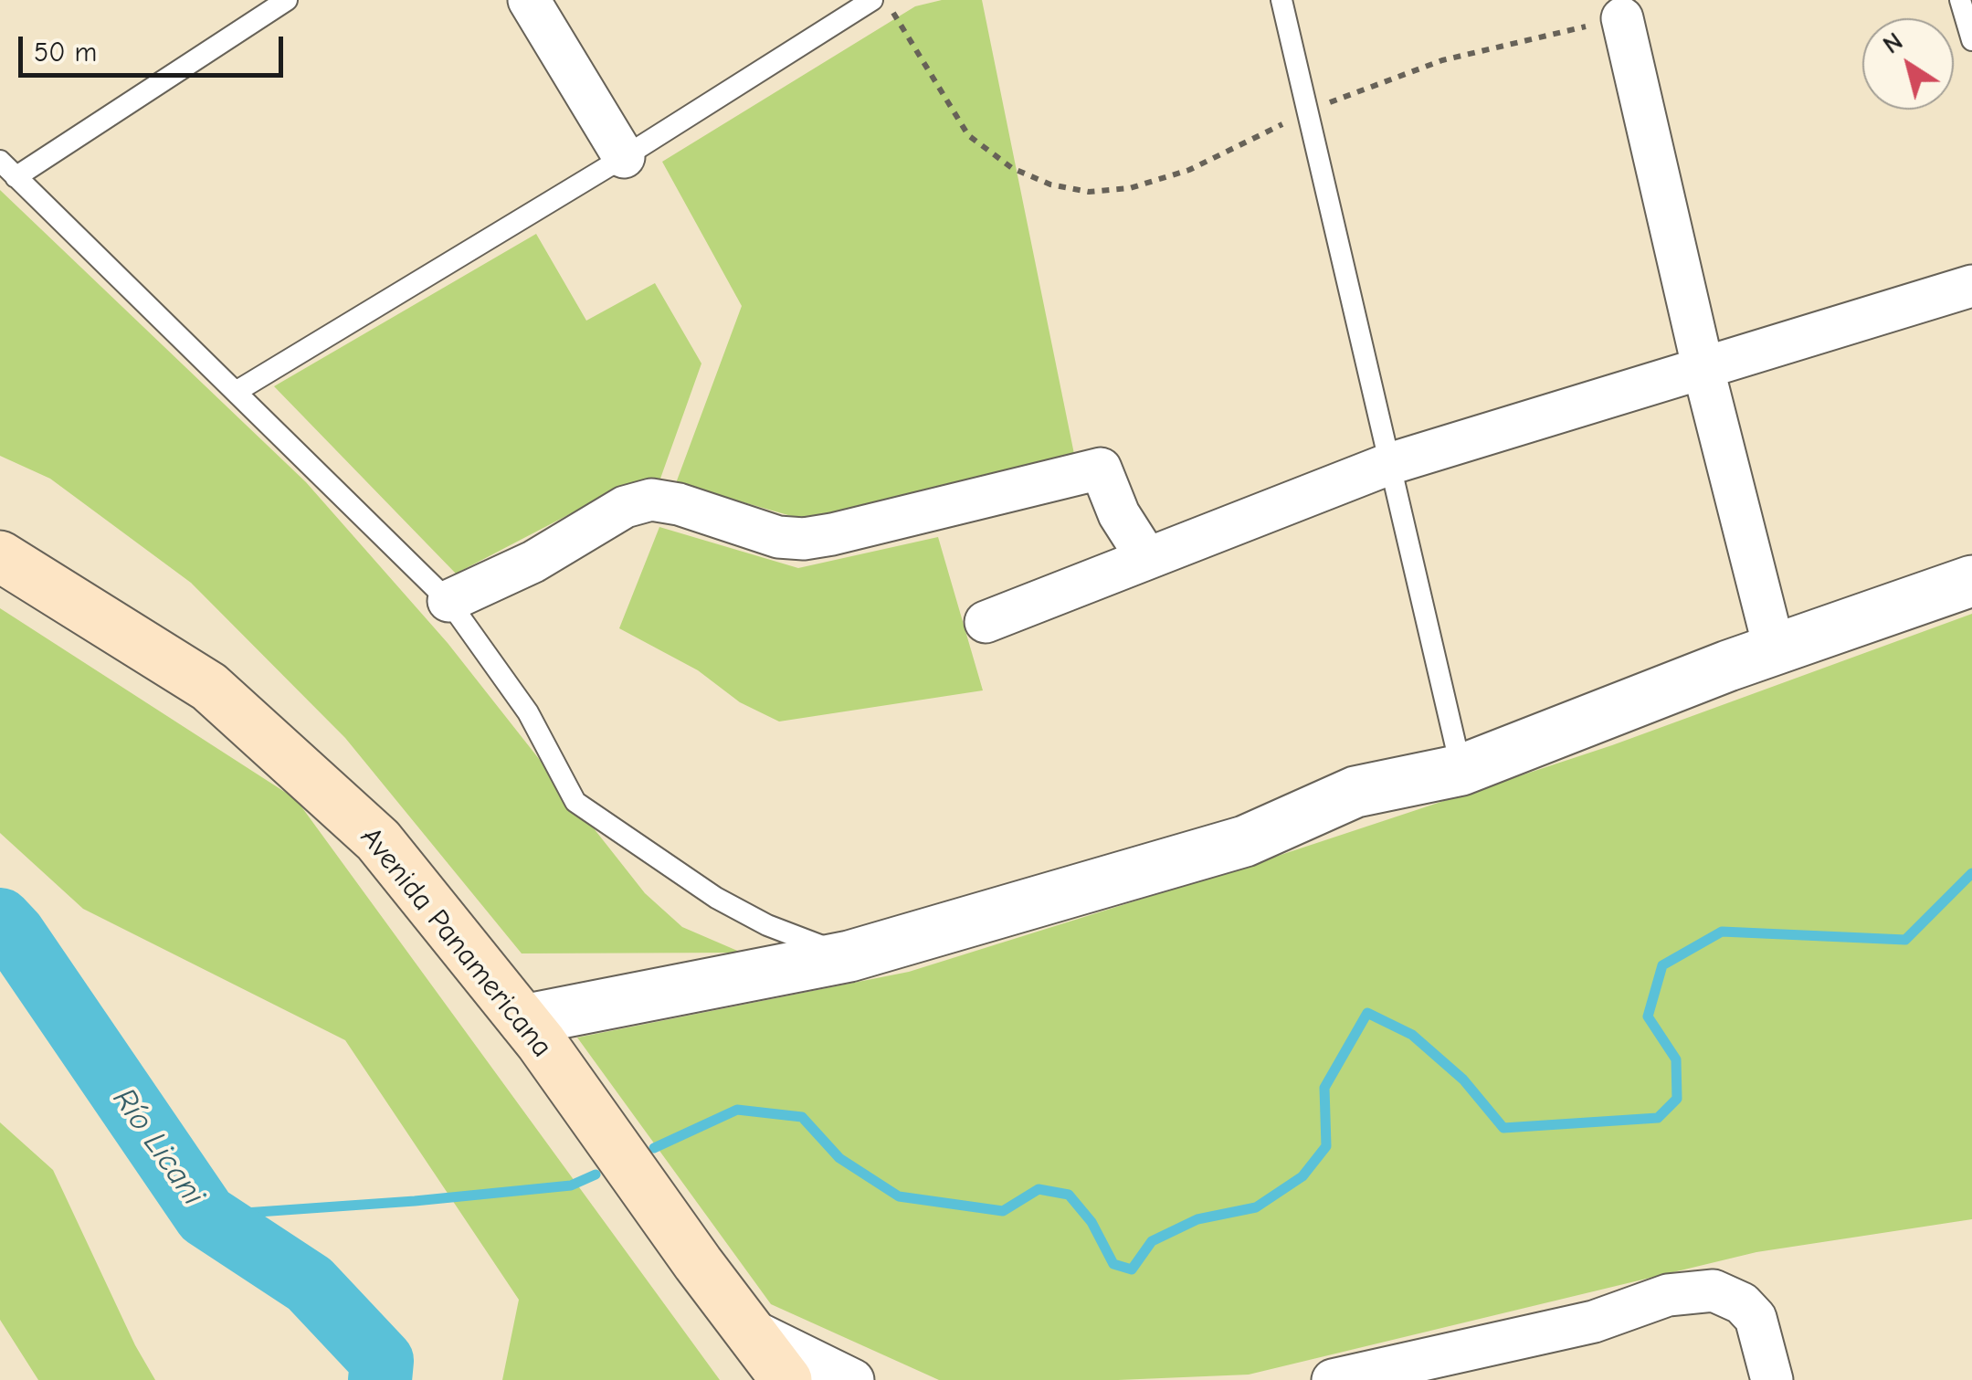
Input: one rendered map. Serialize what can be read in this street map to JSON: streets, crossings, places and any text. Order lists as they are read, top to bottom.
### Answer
{
  "streets": {
    "main road": ["Avenida Panamericana"]
  },
  "water": ["Río Licani"],
  "scale_bar": "50 m",
  "north": "top left"
}
